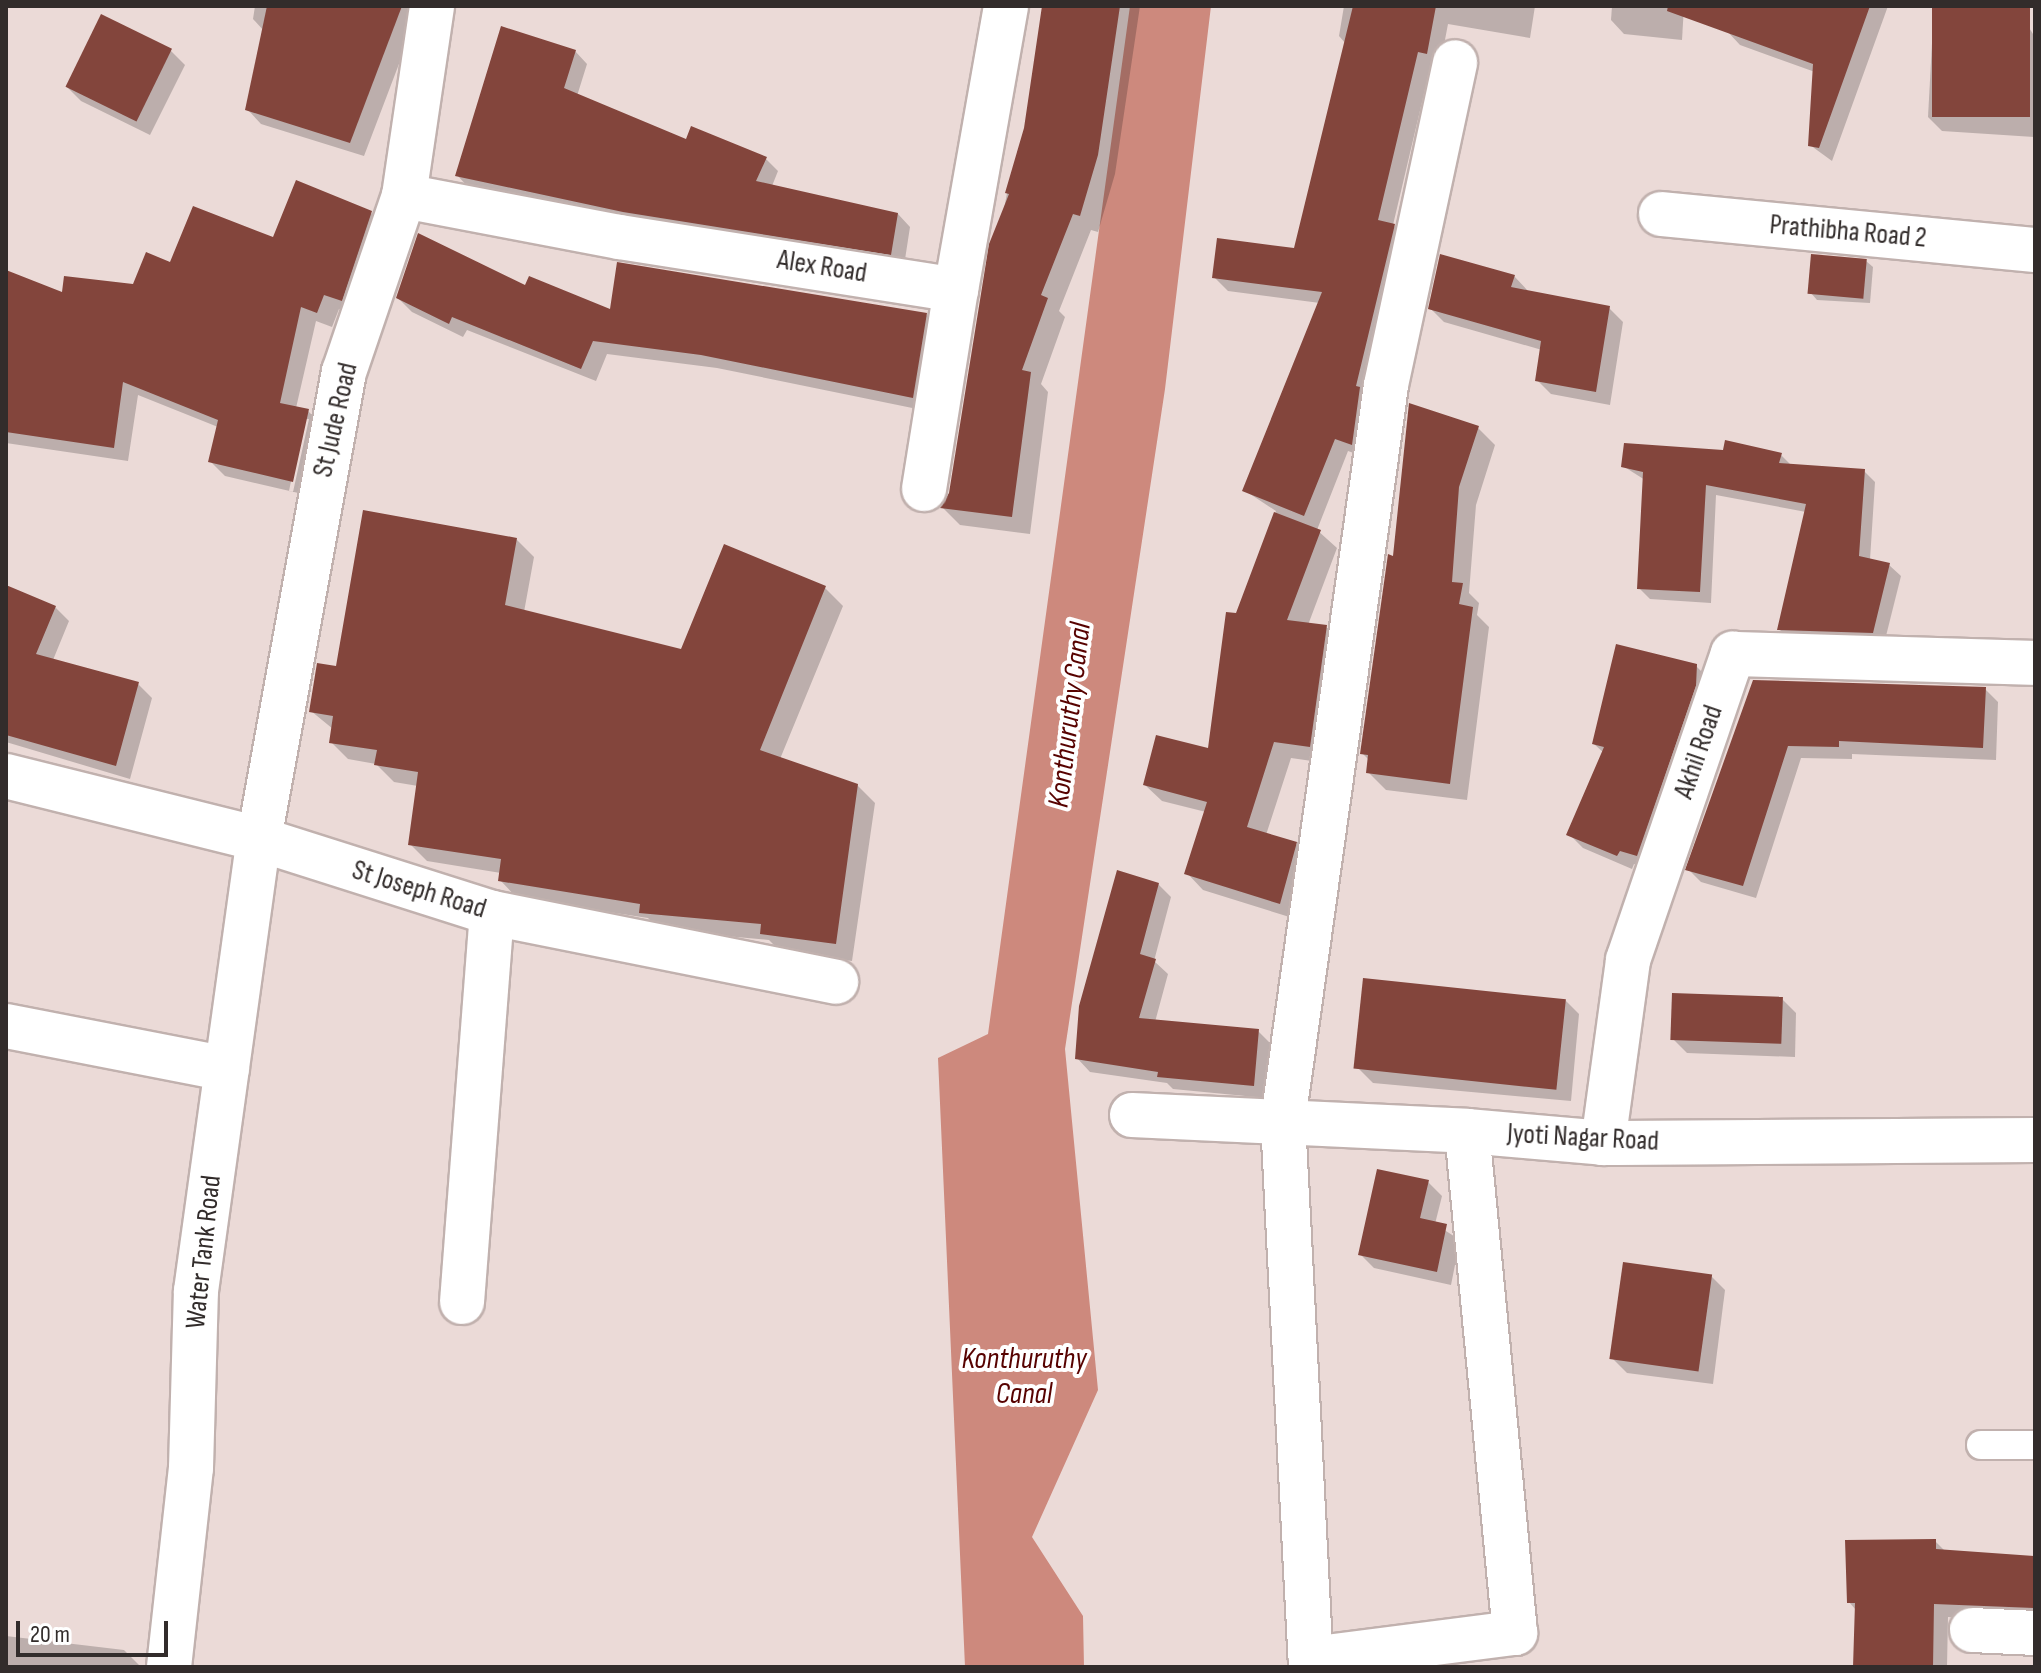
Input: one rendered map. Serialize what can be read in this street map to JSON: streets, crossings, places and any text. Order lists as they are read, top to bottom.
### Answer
{
  "streets": {
    "street": [
      "Prathibha Road 2",
      "Alex Road",
      "St Jude Road",
      "Akhil Road",
      "St Joseph Road",
      "Jyoti Nagar Road",
      "Water Tank Road"
    ]
  },
  "crossings": [
    ["Alex Road", "St Jude Road"],
    ["St Jude Road", "St Joseph Road"],
    ["St Jude Road", "Water Tank Road"],
    ["Akhil Road", "Jyoti Nagar Road"],
    ["St Joseph Road", "Water Tank Road"]
  ],
  "water": ["Konthuruthy Canal"],
  "scale_bar": "20 m"
}
